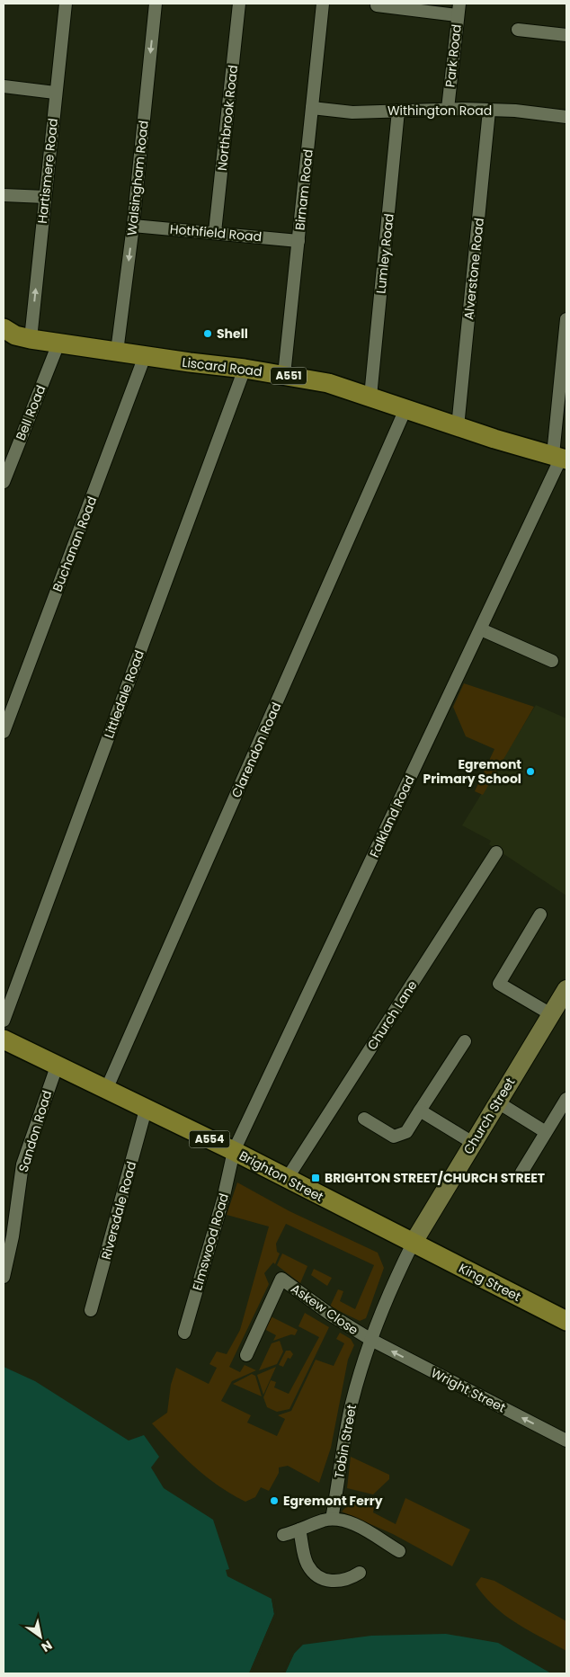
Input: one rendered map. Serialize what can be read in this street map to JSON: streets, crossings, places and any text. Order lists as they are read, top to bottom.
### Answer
{
  "streets": {
    "main road": [
      "Liscard Road",
      "A551",
      "A554",
      "Brighton Street",
      "King Street"
    ],
    "street": [
      "Park Road",
      "Withington Road",
      "Northbrook Road",
      "Hartismere Road",
      "Walsingham Road",
      "Birnam Road",
      "Hothfield Road",
      "Lumley Road",
      "Alverstone Road",
      "Bell Road",
      "Buchanan Road",
      "Littledale Road",
      "Clarendon Road",
      "Falkland Road",
      "Church Lane",
      "Church Street",
      "Sandon Road",
      "Riversdale Road",
      "Elmswood Road",
      "Askew Close",
      "Wright Street",
      "Tobin Street"
    ]
  },
  "crossings": [
    ["Park Road", "Withington Road"],
    ["Withington Road", "Birnam Road"],
    ["Withington Road", "Lumley Road"],
    ["Withington Road", "Alverstone Road"],
    ["Northbrook Road", "Hothfield Road"],
    ["Hartismere Road", "Liscard Road"],
    ["Walsingham Road", "Hothfield Road"],
    ["Walsingham Road", "Liscard Road"],
    ["Birnam Road", "Hothfield Road"],
    ["Birnam Road", "Liscard Road"],
    ["Lumley Road", "Liscard Road"],
    ["Alverstone Road", "Liscard Road"],
    ["Liscard Road", "Bell Road"],
    ["Liscard Road", "Buchanan Road"],
    ["Liscard Road", "Littledale Road"],
    ["Liscard Road", "Clarendon Road"],
    ["Liscard Road", "Falkland Road"],
    ["Clarendon Road", "Brighton Street"],
    ["Falkland Road", "Brighton Street"],
    ["Falkland Road", "Elmswood Road"],
    ["Church Lane", "Brighton Street"],
    ["Church Street", "Brighton Street"],
    ["Church Street", "King Street"],
    ["Church Street", "Tobin Street"],
    ["Sandon Road", "Brighton Street"],
    ["Brighton Street", "Riversdale Road"],
    ["Brighton Street", "Elmswood Road"],
    ["Brighton Street", "King Street"],
    ["Brighton Street", "Tobin Street"],
    ["King Street", "Tobin Street"],
    ["Askew Close", "Wright Street"],
    ["Askew Close", "Tobin Street"],
    ["Wright Street", "Tobin Street"]
  ],
  "one_way": ["Hartismere Road", "Walsingham Road", "Wright Street"],
  "places": {
    "other": ["Shell", "Egremont Primary School", "Egremont Ferry"],
    "transit": ["BRIGHTON STREET/CHURCH STREET"]
  },
  "north": "bottom right"
}
